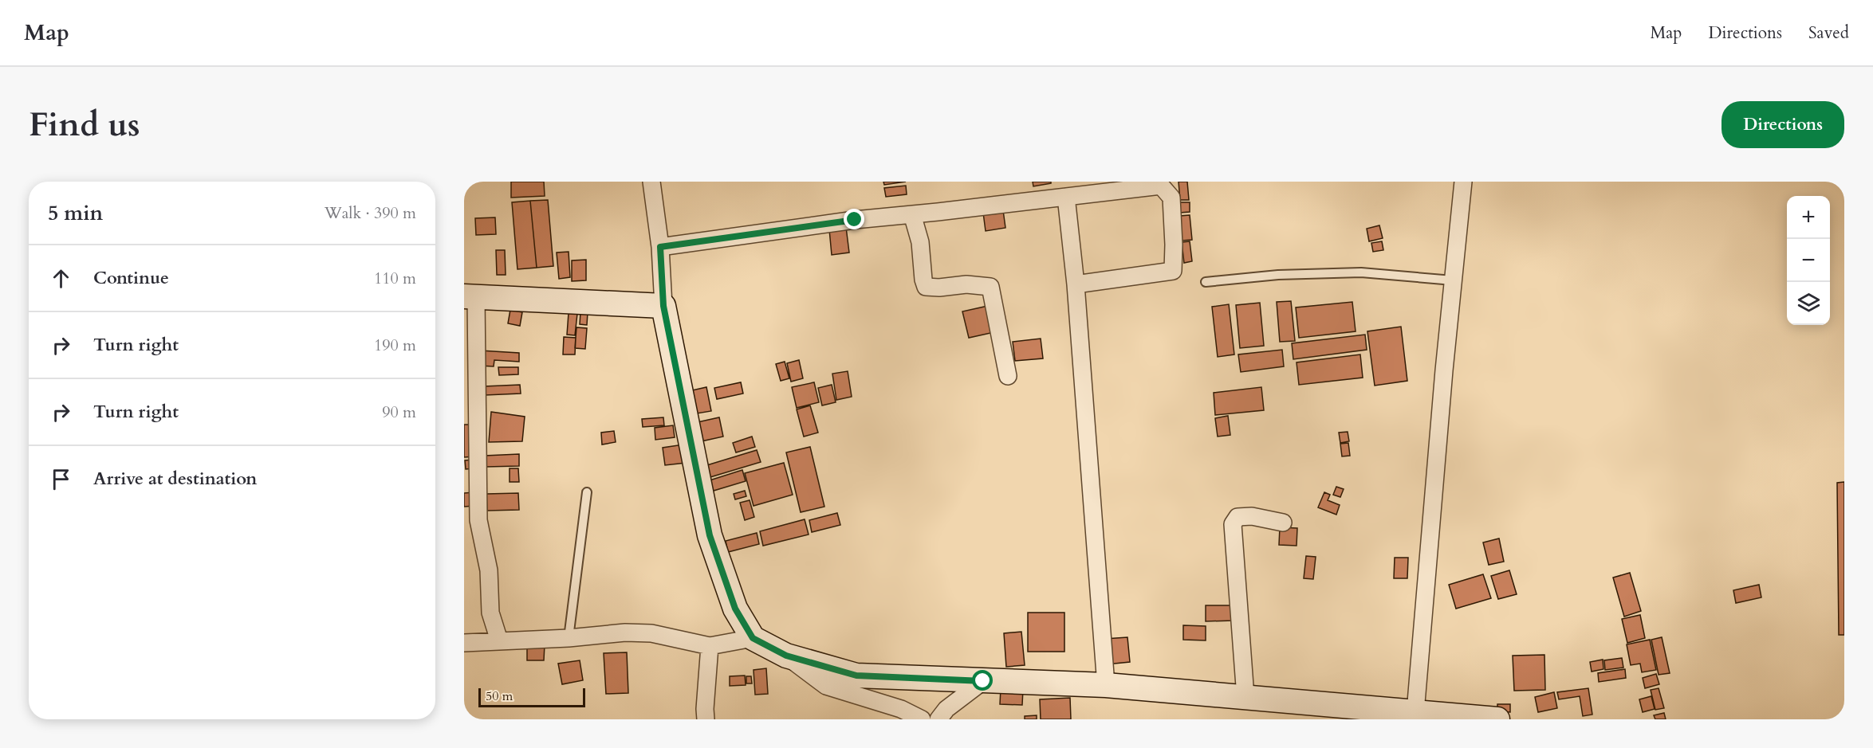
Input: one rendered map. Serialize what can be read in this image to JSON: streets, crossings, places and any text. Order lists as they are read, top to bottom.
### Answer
{
  "scale_bar": "50 m",
  "page": {
    "header": "Map",
    "nav": ["Map", "Directions", "Saved"],
    "buttons": "Directions",
    "title": "Find us",
    "heading": ["5 min", "Walk · 390 m"],
    "map_buttons": ["+", "−"],
    "list": [
      ["Continue", "110 m"],
      ["Turn right", "190 m"],
      ["Turn right", "90 m"],
      "Arrive at destination"
    ],
    "scale": "50 m"
  }
}
